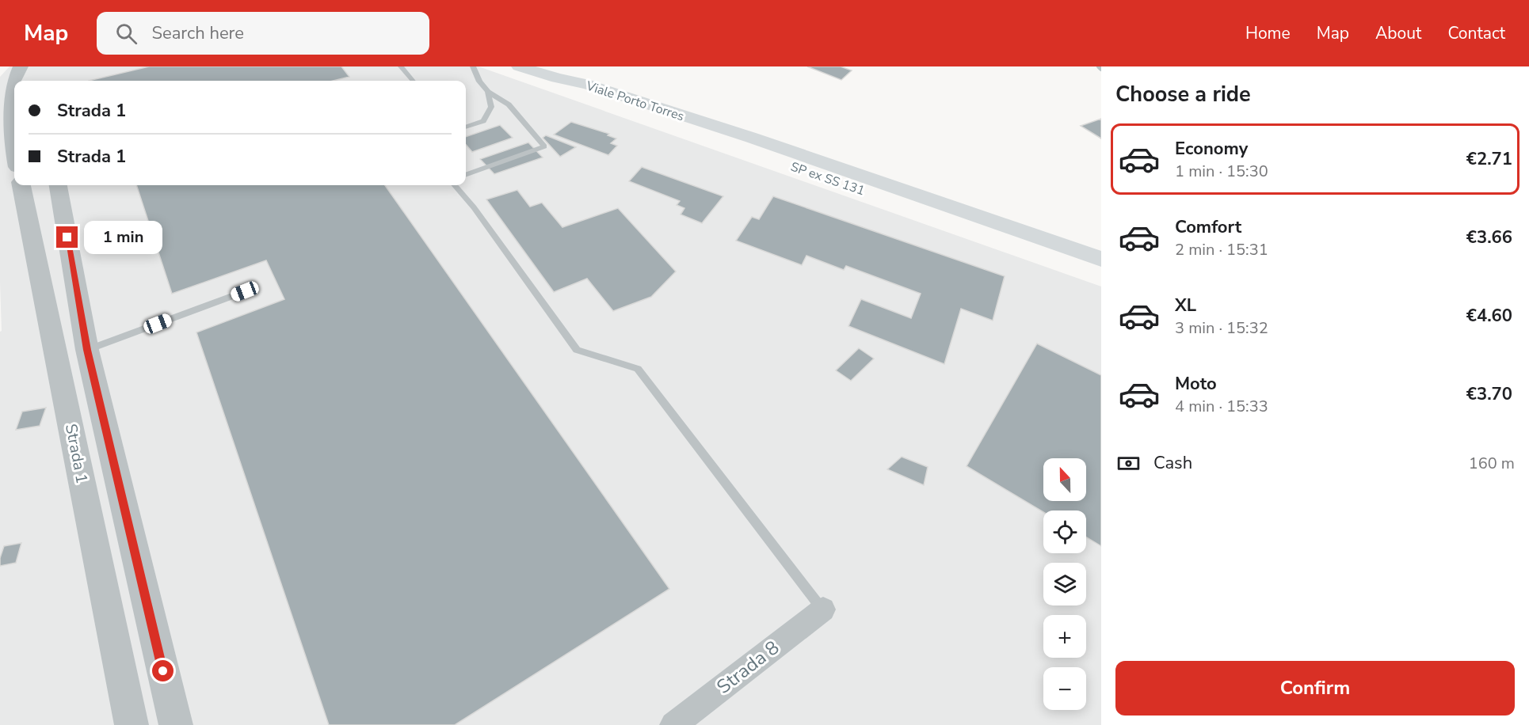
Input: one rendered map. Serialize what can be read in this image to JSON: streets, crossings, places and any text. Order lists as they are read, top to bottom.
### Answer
{
  "streets": {
    "main road": ["Viale Porto Torres", "SP ex SS 131"],
    "street": ["Strada 1", "Strada 8"]
  },
  "crossings": [
    ["Viale Porto Torres", "SP ex SS 131"]
  ],
  "north": "top",
  "page": {
    "header": "Map",
    "search": "Search here",
    "nav": [
      "Home",
      "Map",
      "About",
      "Contact"
    ],
    "heading": "Choose a ride",
    "banner": ["Strada 1", "Strada 1"],
    "list": [
      {
        "name": "Economy",
        "note": "1 min · 15:30",
        "value": "€2.71"
      },
      {
        "name": "Comfort",
        "note": "2 min · 15:31",
        "value": "€3.66"
      },
      {
        "name": "XL",
        "note": "3 min · 15:32",
        "value": "€4.60"
      },
      {
        "name": "Moto",
        "note": "4 min · 15:33",
        "value": "€3.70"
      }
    ],
    "bubble": "1 min",
    "pay": ["Cash", "160 m"],
    "map_buttons": ["+", "−"],
    "buttons": "Confirm"
  }
}
